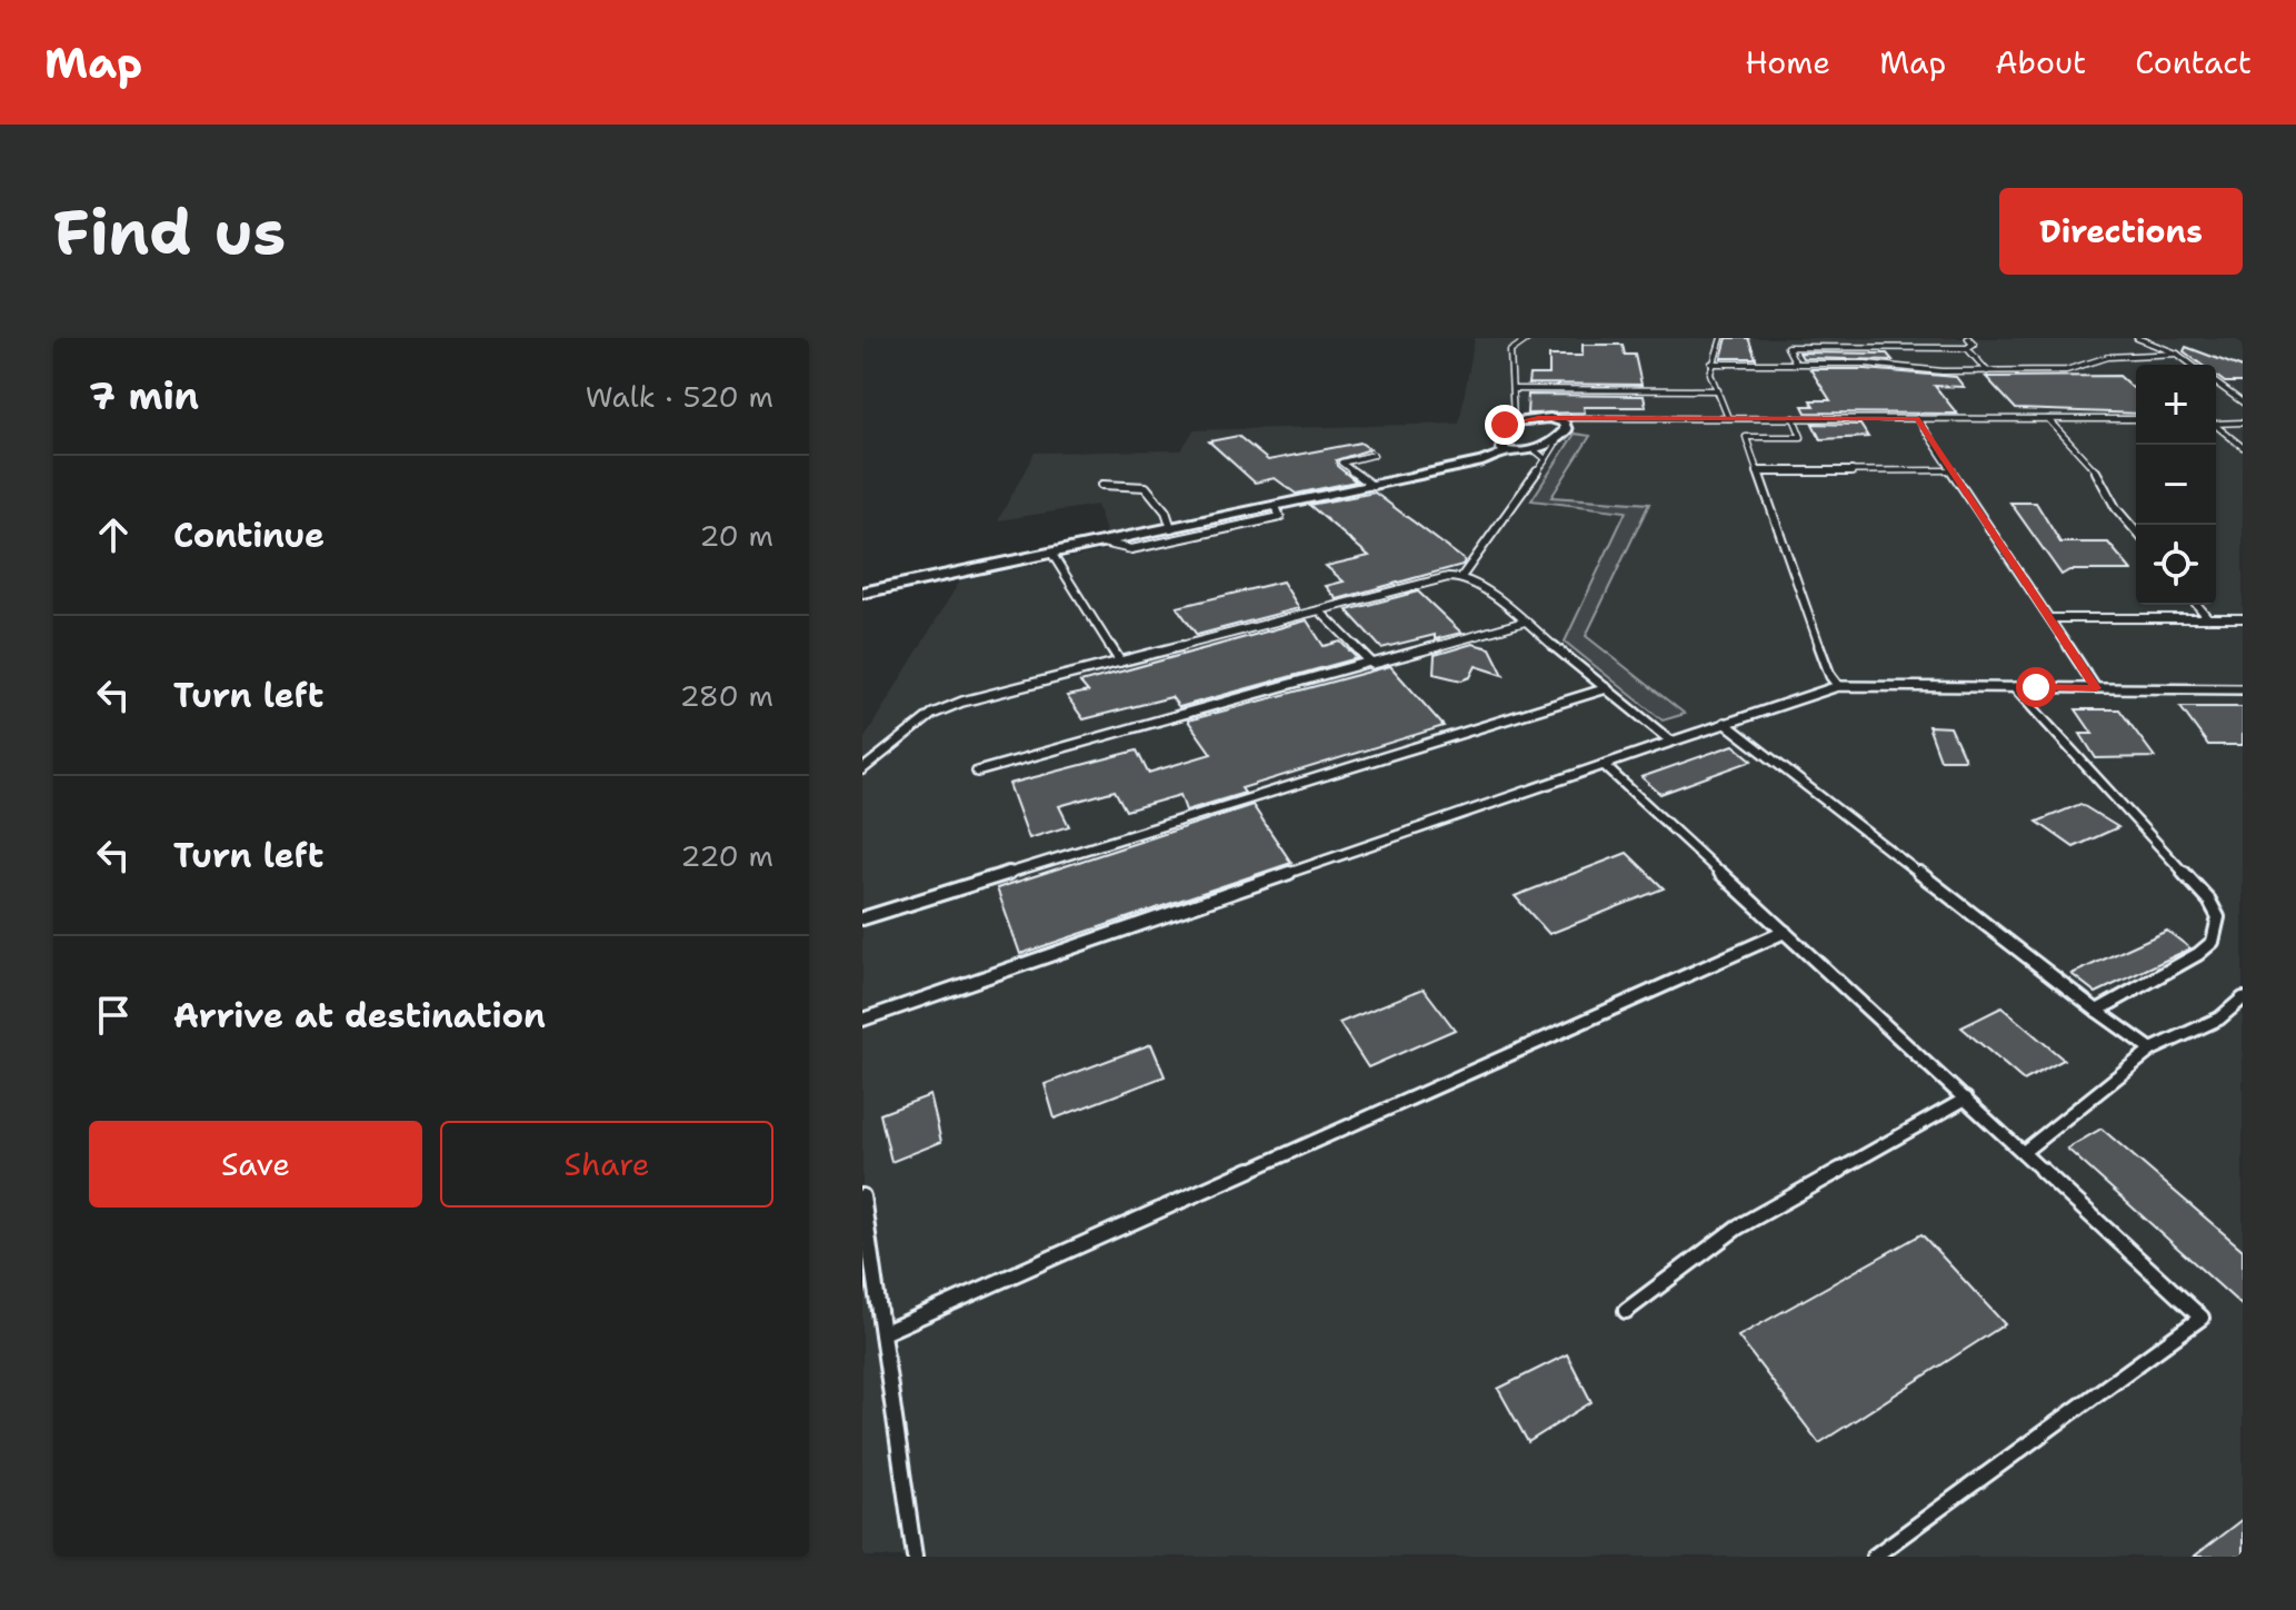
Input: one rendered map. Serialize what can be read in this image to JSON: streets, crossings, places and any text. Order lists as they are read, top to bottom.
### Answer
{
  "page": {
    "header": "Map",
    "nav": [
      "Home",
      "Map",
      "About",
      "Contact"
    ],
    "buttons": [
      "Directions",
      ["Save", "Share"]
    ],
    "title": "Find us",
    "heading": ["7 min", "Walk · 520 m"],
    "map_buttons": ["+", "−"],
    "list": [
      ["Continue", "20 m"],
      ["Turn left", "280 m"],
      ["Turn left", "220 m"],
      "Arrive at destination"
    ]
  }
}
